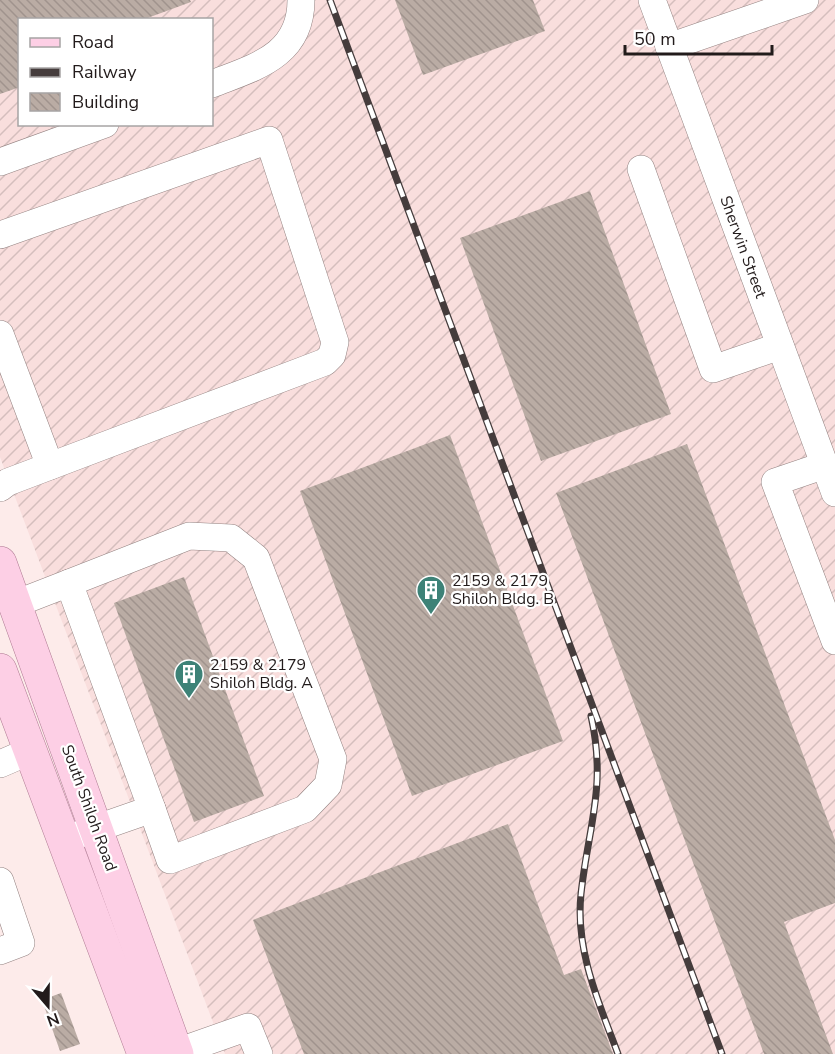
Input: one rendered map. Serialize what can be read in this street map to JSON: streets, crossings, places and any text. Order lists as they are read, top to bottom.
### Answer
{
  "streets": {
    "main road": ["South Shiloh Road"],
    "street": ["Sherwin Street"]
  },
  "places": {
    "building": ["2159 & 2179 Shiloh Bldg. B", "2159 & 2179 Shiloh Bldg. A"]
  },
  "legend": ["Road", "Railway", "Building"],
  "scale_bar": "50 m",
  "north": "bottom"
}
